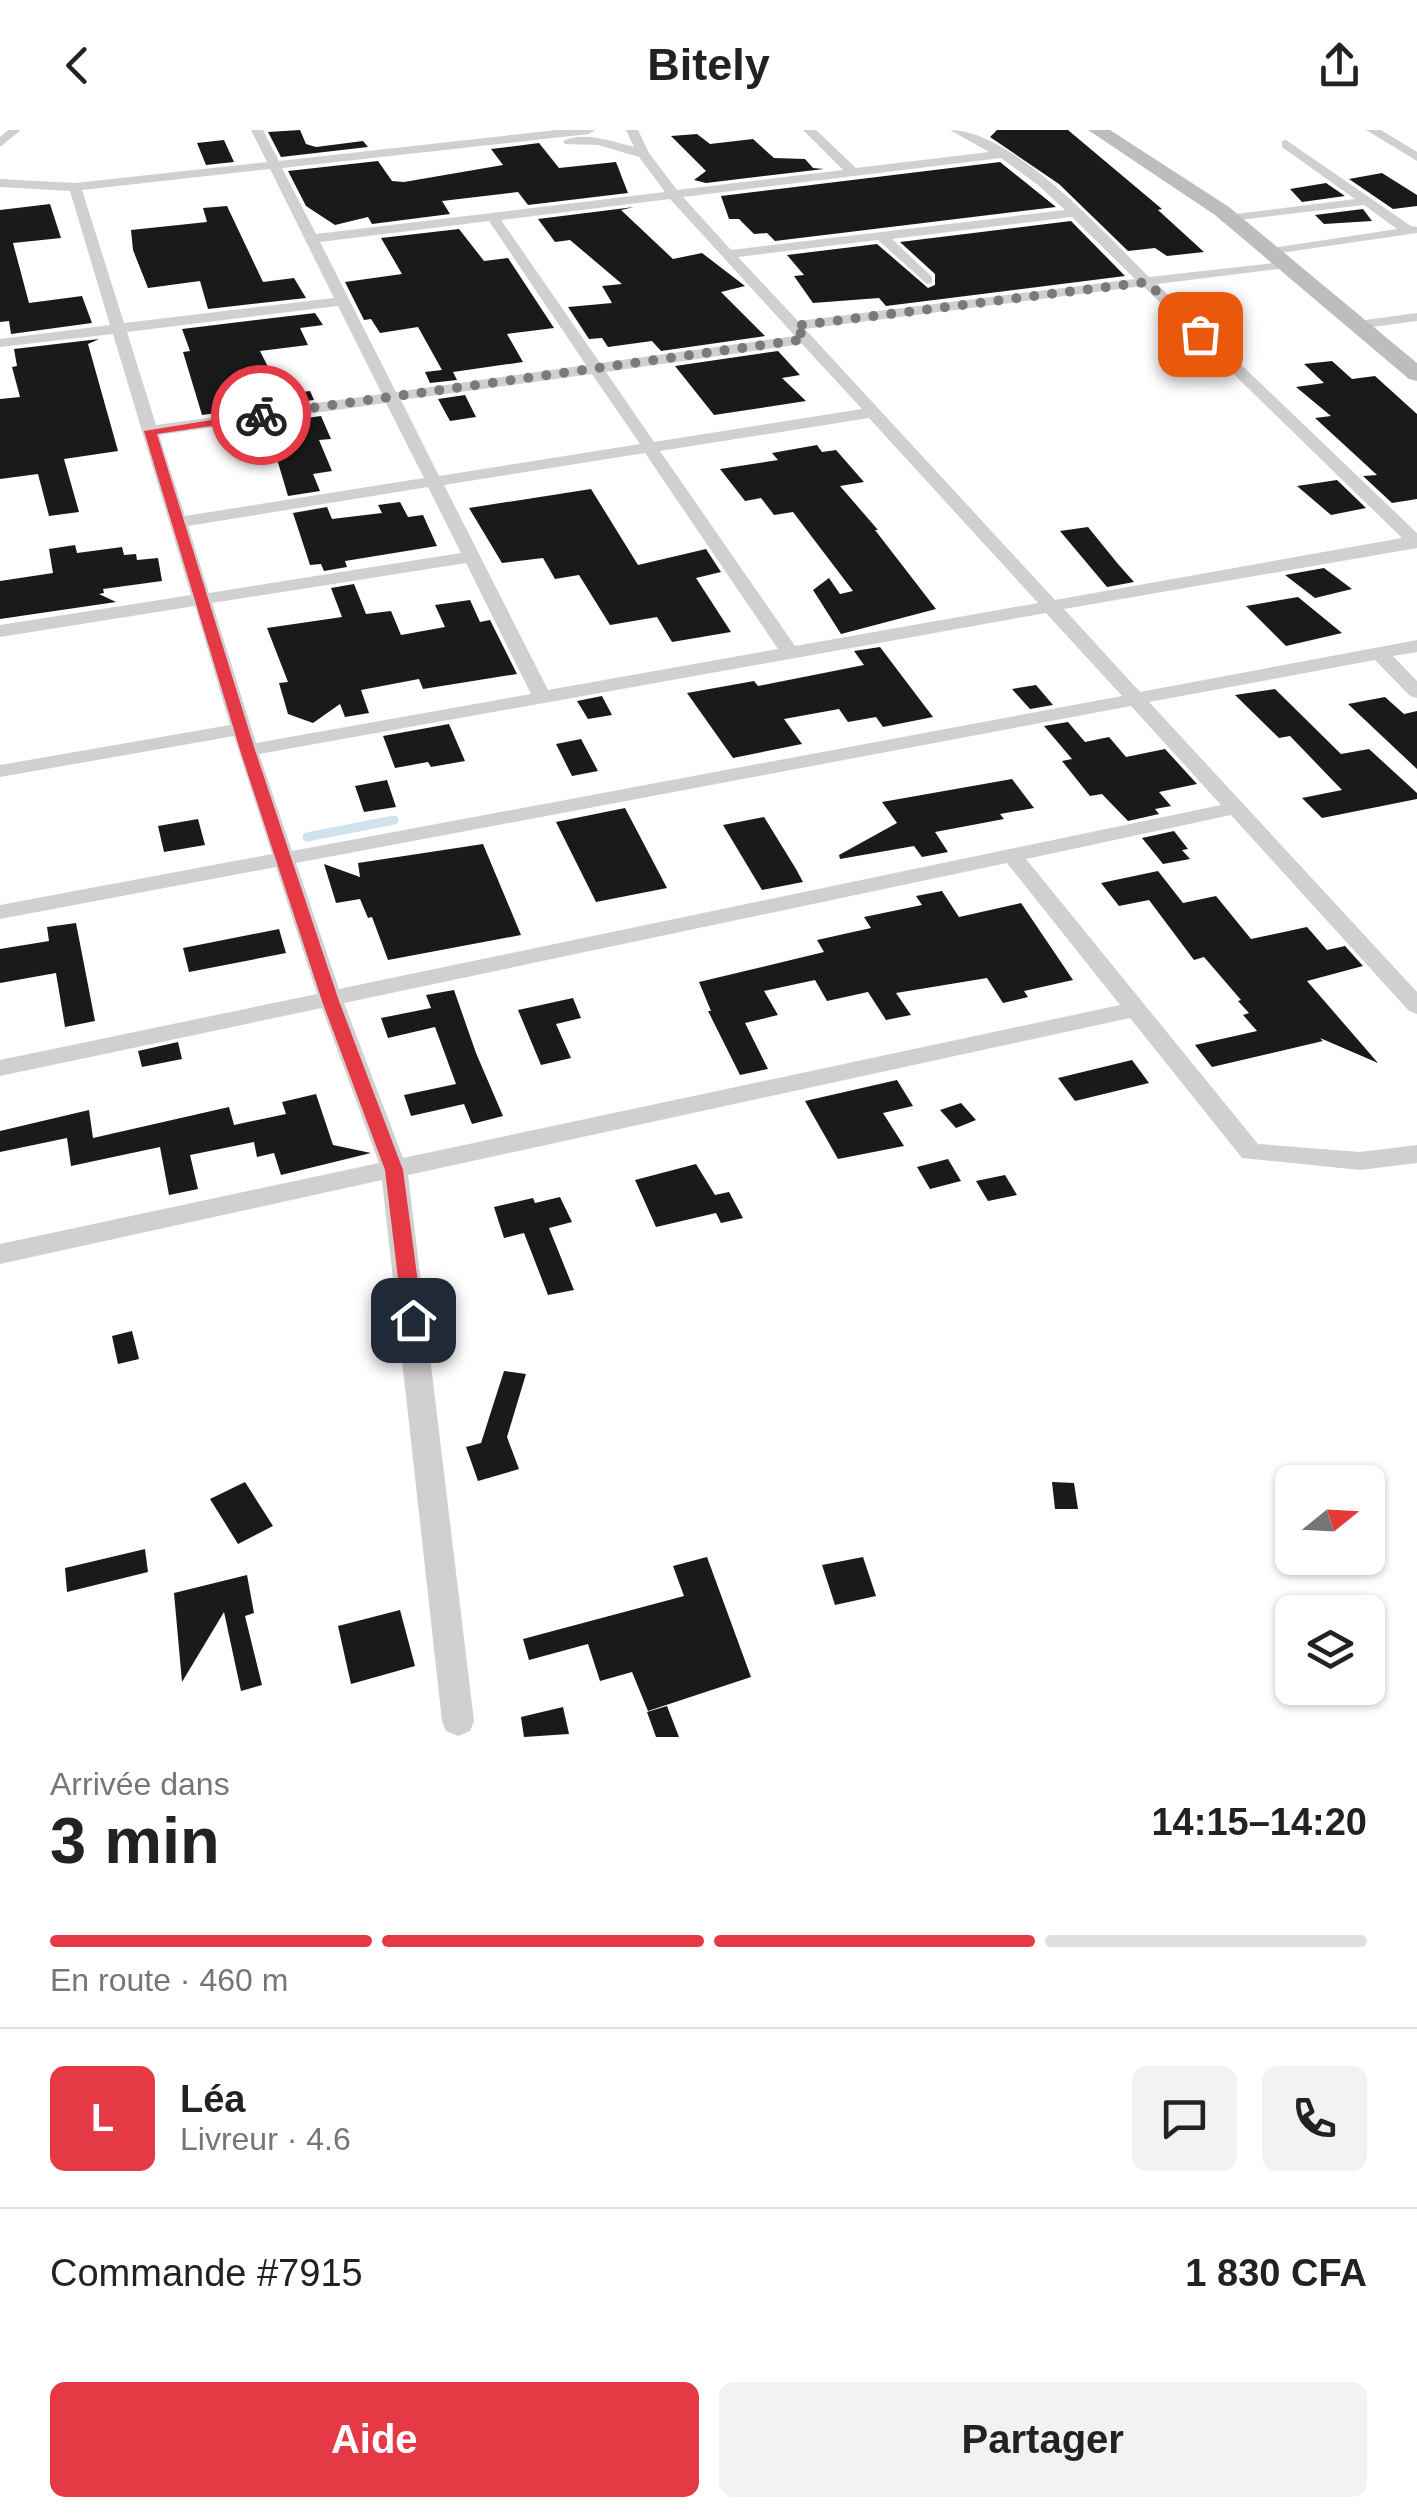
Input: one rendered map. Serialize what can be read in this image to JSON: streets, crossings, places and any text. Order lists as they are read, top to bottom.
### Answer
{
  "north": "right",
  "page": {
    "header": "Bitely",
    "heading": ["3 min", "Arrivée dans", "14:15–14:20"],
    "panel": [
      "Léa",
      "Livreur · 4.6",
      "Commande #7915",
      "1 830 CFA"
    ],
    "bar": "En route · 460 m",
    "round": "L",
    "buttons": ["Aide", "Partager"]
  }
}
